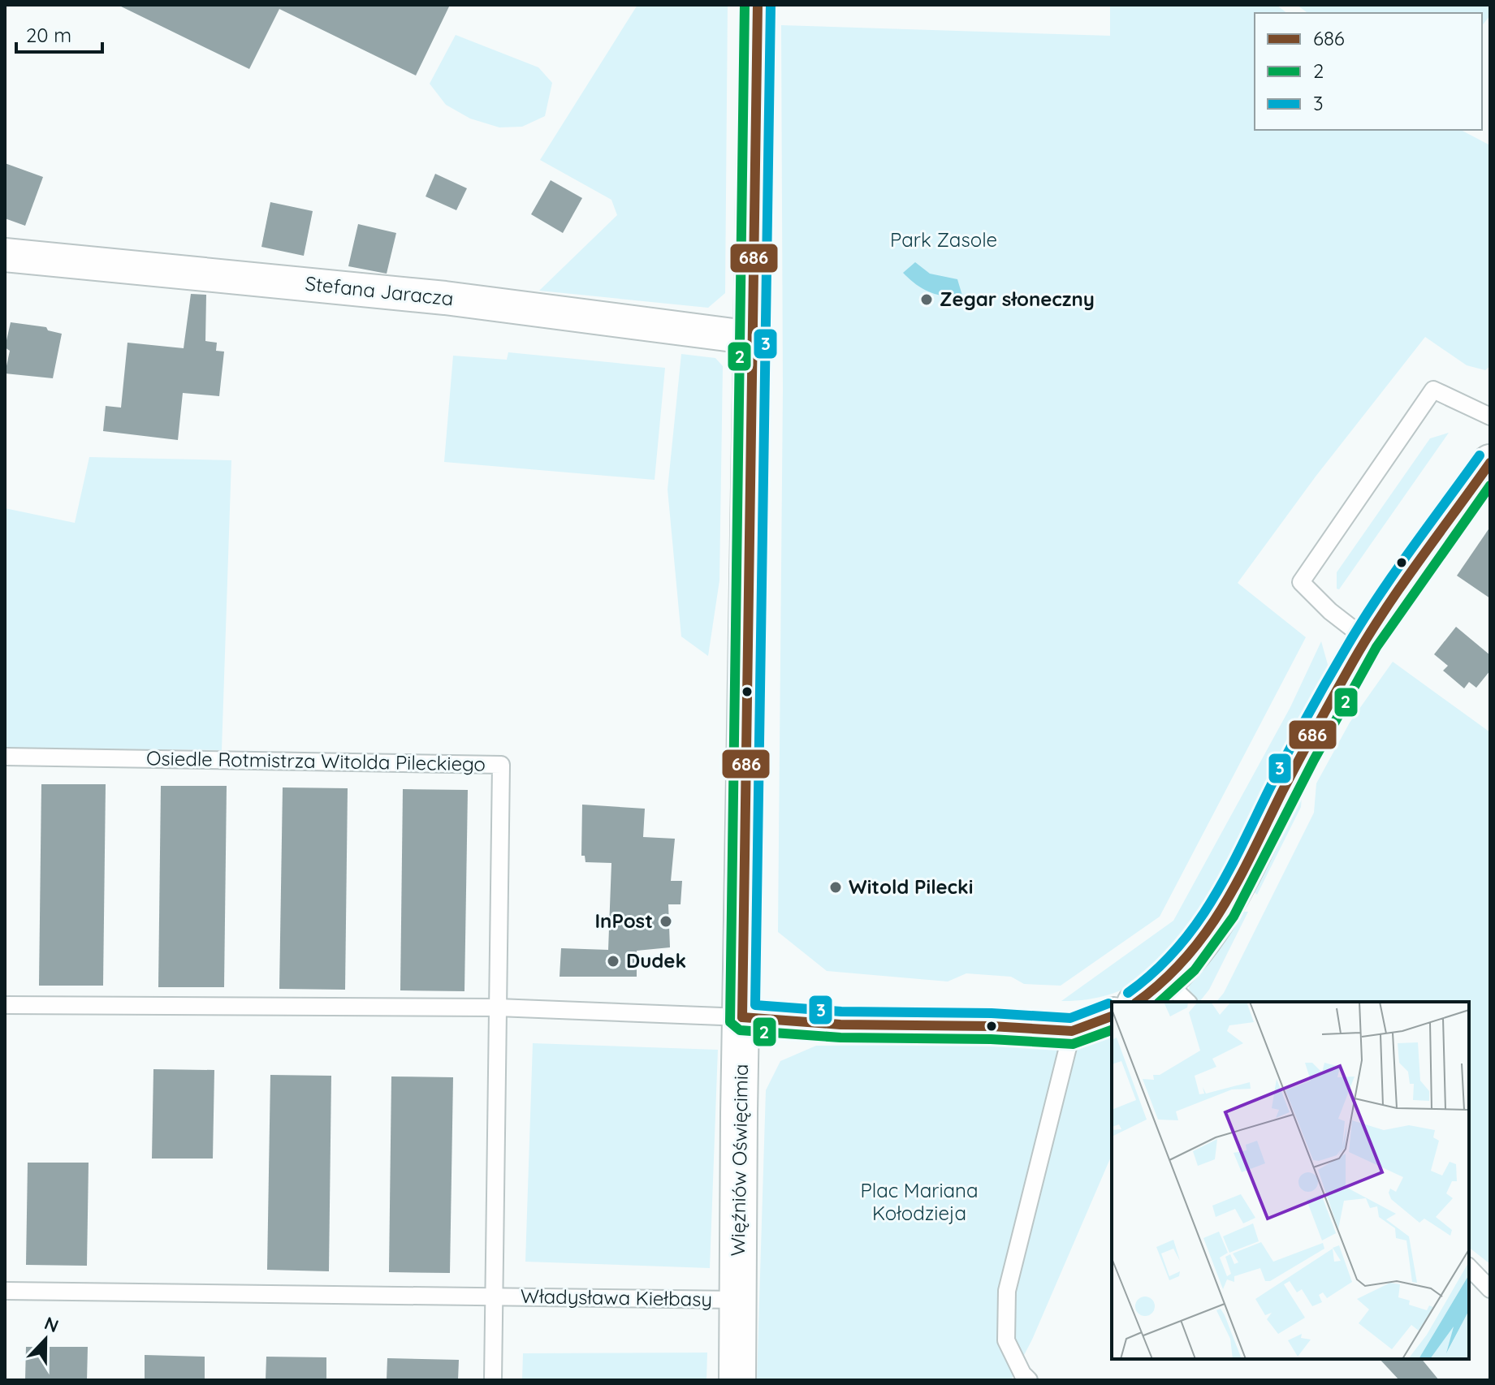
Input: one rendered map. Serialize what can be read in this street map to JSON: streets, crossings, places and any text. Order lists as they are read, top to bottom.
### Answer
{
  "streets": {
    "street": ["Stefana Jaracza", "Więźniów Oświęcimia"],
    "lane": ["Osiedle Rotmistrza Witolda Pileckiego", "Władysława Kiełbasy"]
  },
  "crossings": [
    ["Stefana Jaracza", "Więźniów Oświęcimia"],
    ["Osiedle Rotmistrza Witolda Pileckiego", "Władysława Kiełbasy"],
    ["Więźniów Oświęcimia", "Władysława Kiełbasy"]
  ],
  "parks": ["Park Zasole", "Plac Mariana Kołodzieja"],
  "places": [
    "Zegar słoneczny",
    "Witold Pilecki",
    "InPost",
    "Dudek"
  ],
  "lines": ["transit line 686", "transit line 2", "transit line 3"],
  "legend": ["686", "2", "3"],
  "scale_bar": "20 m",
  "north": "top"
}
